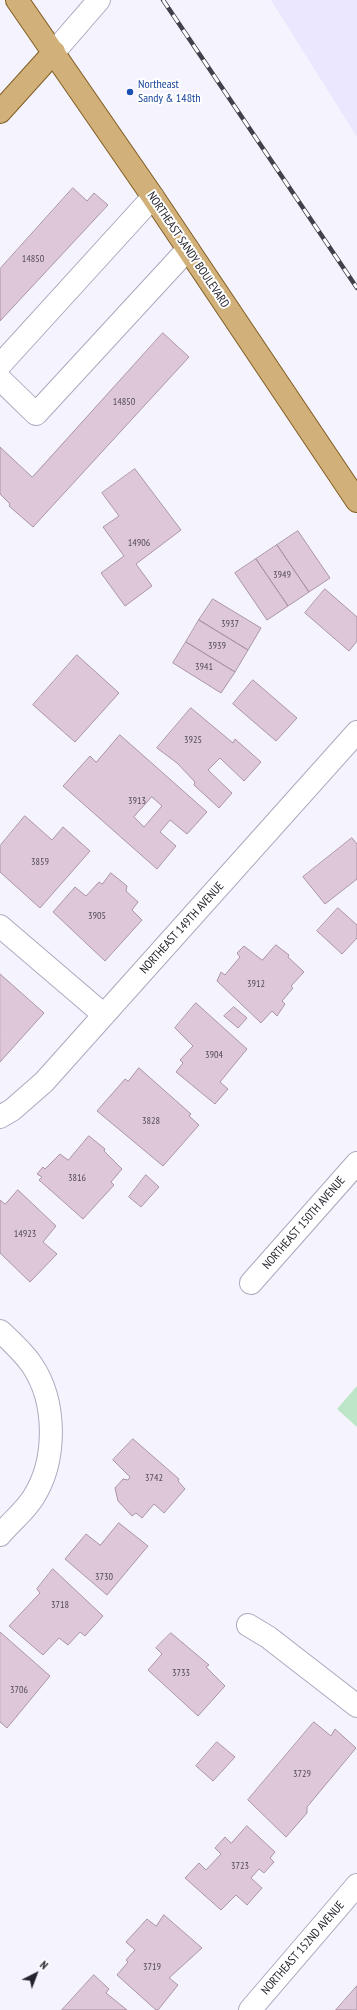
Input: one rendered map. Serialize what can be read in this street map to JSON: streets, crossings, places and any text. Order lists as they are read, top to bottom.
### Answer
{
  "streets": {
    "main road": ["NORTHEAST SANDY BOULEVARD"],
    "street": ["NORTHEAST 149TH AVENUE", "NORTHEAST 150TH AVENUE", "NORTHEAST 152ND AVENUE"]
  },
  "places": ["Northeast Sandy & 148th"],
  "house_numbers": [
    "14850",
    "14850",
    "14906",
    "3949",
    "3937",
    "3939",
    "3941",
    "3925",
    "3913",
    "3859",
    "3905",
    "3912",
    "3904",
    "3828",
    "3816",
    "14923",
    "3742",
    "3730",
    "3718",
    "3733",
    "3706",
    "3729",
    "3723",
    "3719"
  ],
  "north": "top right"
}
